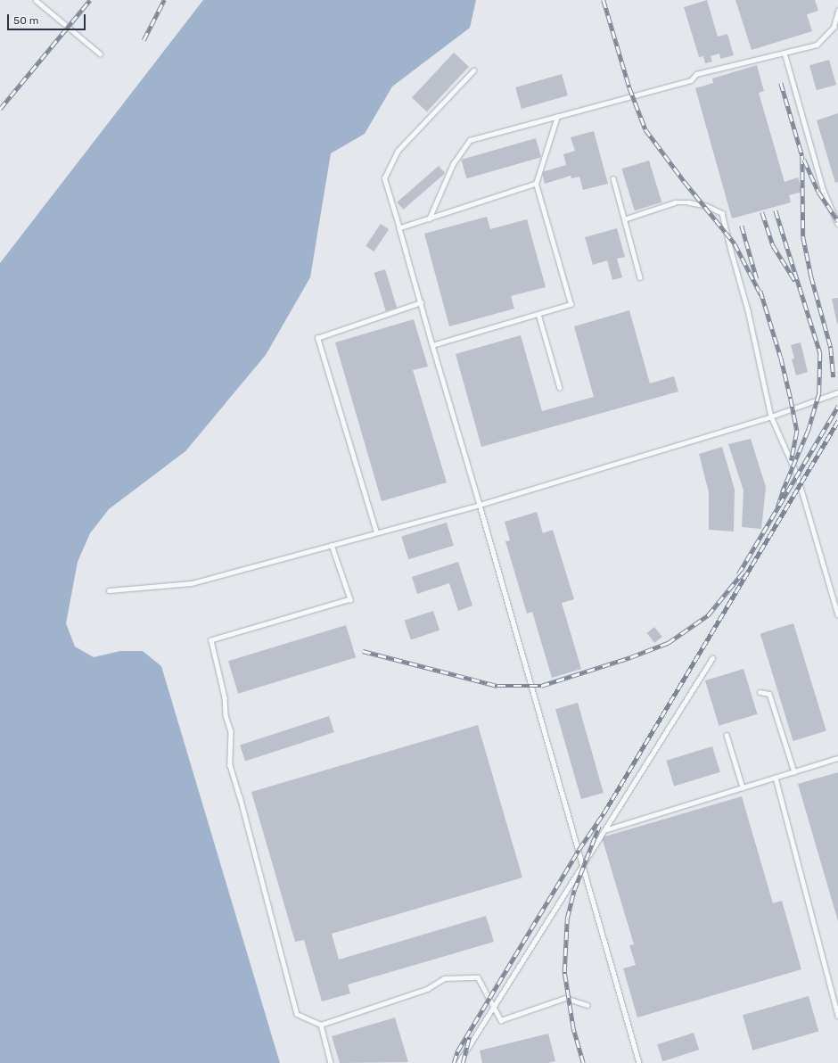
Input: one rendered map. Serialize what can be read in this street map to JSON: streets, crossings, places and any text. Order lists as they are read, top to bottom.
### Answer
{
  "scale_bar": "50 m"
}
